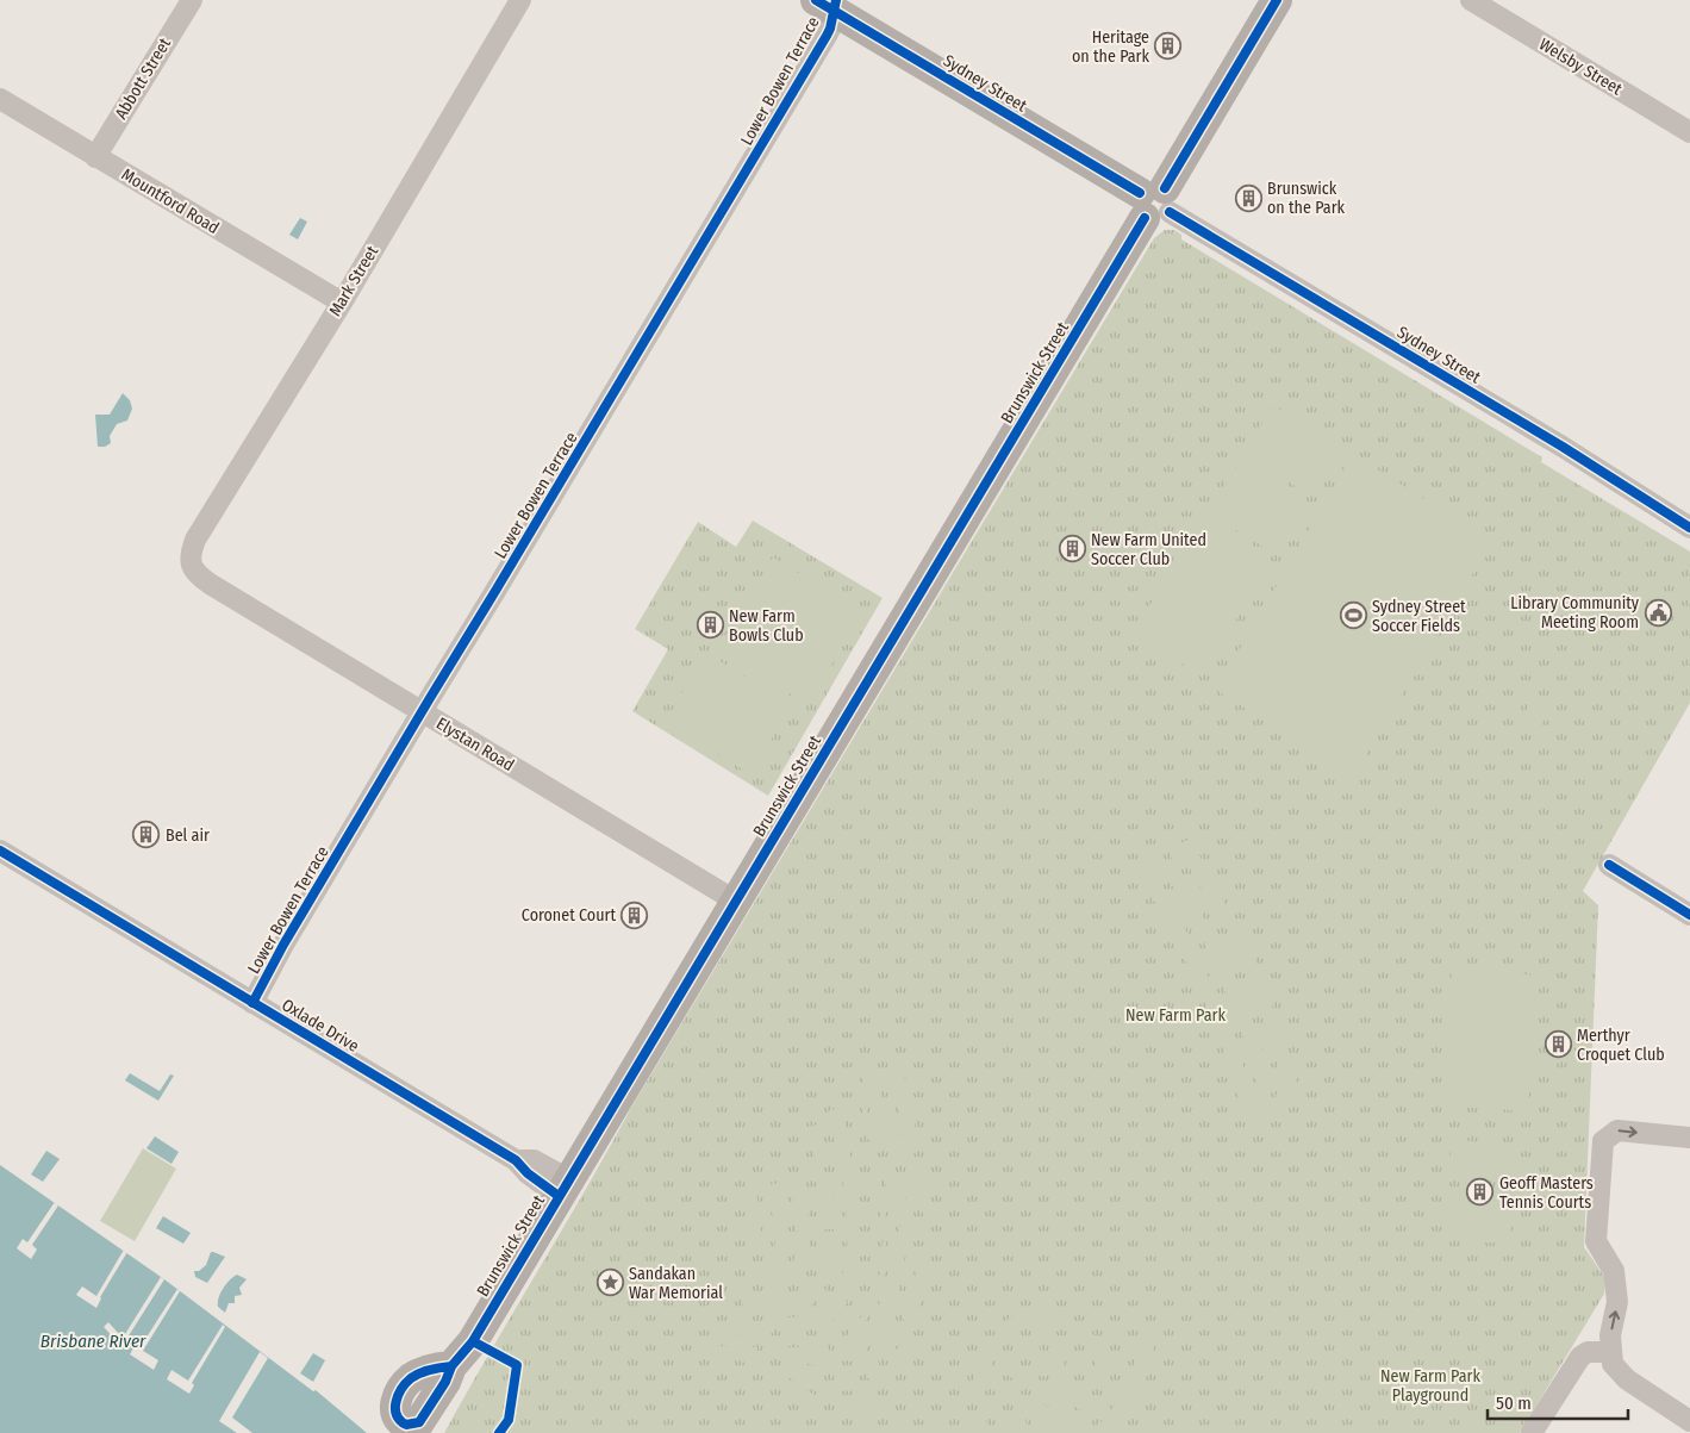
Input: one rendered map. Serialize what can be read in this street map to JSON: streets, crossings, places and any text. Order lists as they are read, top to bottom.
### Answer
{
  "streets": {
    "main road": ["Sydney Street", "Brunswick Street"],
    "street": [
      "Welsby Street",
      "Abbott Street",
      "Lower Bowen Terrace",
      "Mountford Road",
      "Mark Street",
      "Elystan Road",
      "Oxlade Drive"
    ]
  },
  "crossings": [
    ["Abbott Street", "Mountford Road"],
    ["Lower Bowen Terrace", "Sydney Street"],
    ["Lower Bowen Terrace", "Elystan Road"],
    ["Lower Bowen Terrace", "Oxlade Drive"],
    ["Sydney Street", "Brunswick Street"],
    ["Mountford Road", "Mark Street"],
    ["Mark Street", "Elystan Road"],
    ["Brunswick Street", "Elystan Road"],
    ["Brunswick Street", "Oxlade Drive"]
  ],
  "water": ["Brisbane River"],
  "parks": ["New Farm Park", "New Farm Park Playground"],
  "places": {
    "building": [
      "Heritage on the Park",
      "Brunswick on the Park",
      "New Farm United Soccer Club",
      "New Farm Bowls Club",
      "Bel air",
      "Coronet Court",
      "Merthyr Croquet Club",
      "Geoff Masters Tennis Courts"
    ],
    "public building": ["Library Community Meeting Room"],
    "sports": ["Sydney Street Soccer Fields"],
    "place": ["Sandakan War Memorial"]
  },
  "scale_bar": "50 m"
}
